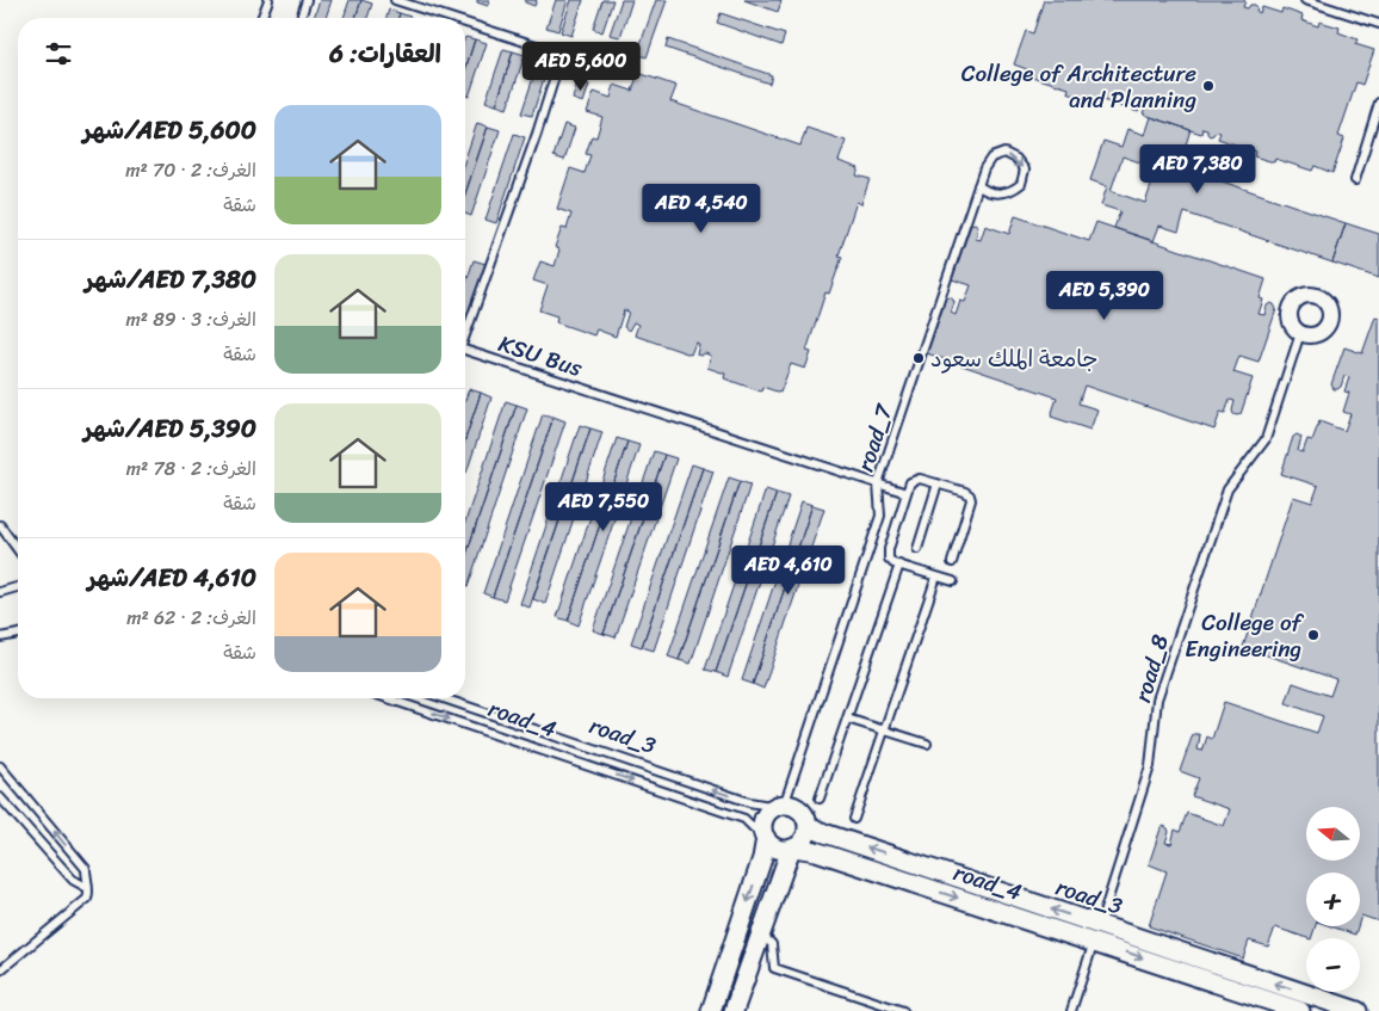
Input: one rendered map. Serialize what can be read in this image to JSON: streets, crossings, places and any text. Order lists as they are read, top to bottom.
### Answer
{
  "streets": {
    "street": ["road_4", "road_3"],
    "lane": ["KSU Bus", "road_7", "road_8"]
  },
  "crossings": [
    ["KSU Bus", "road_7"],
    ["road_7", "road_4"],
    ["road_7", "road_3"],
    ["road_8", "road_4"],
    ["road_8", "road_3"],
    ["road_4", "road_3"]
  ],
  "one_way": ["road_4", "road_3"],
  "places": ["College of Architecture and Planning", "جامعة الملك سعود", "College of Engineering"],
  "north": "left",
  "page": {
    "heading": "العقارات: 6",
    "price": [
      "AED 5,600",
      "AED 7,380",
      "AED 4,540",
      "AED 5,390",
      "AED 7,550",
      "AED 4,610"
    ],
    "list": [
      {
        "name": "AED 5,600/شهر",
        "note": "الغرف: 2 · 70 m² · شقة"
      },
      {
        "name": "AED 7,380/شهر",
        "note": "الغرف: 3 · 89 m² · شقة"
      },
      {
        "name": "AED 5,390/شهر",
        "note": "الغرف: 2 · 78 m² · شقة"
      },
      {
        "name": "AED 4,610/شهر",
        "note": "الغرف: 2 · 62 m² · شقة"
      }
    ],
    "map_buttons": ["+", "−"]
  }
}
